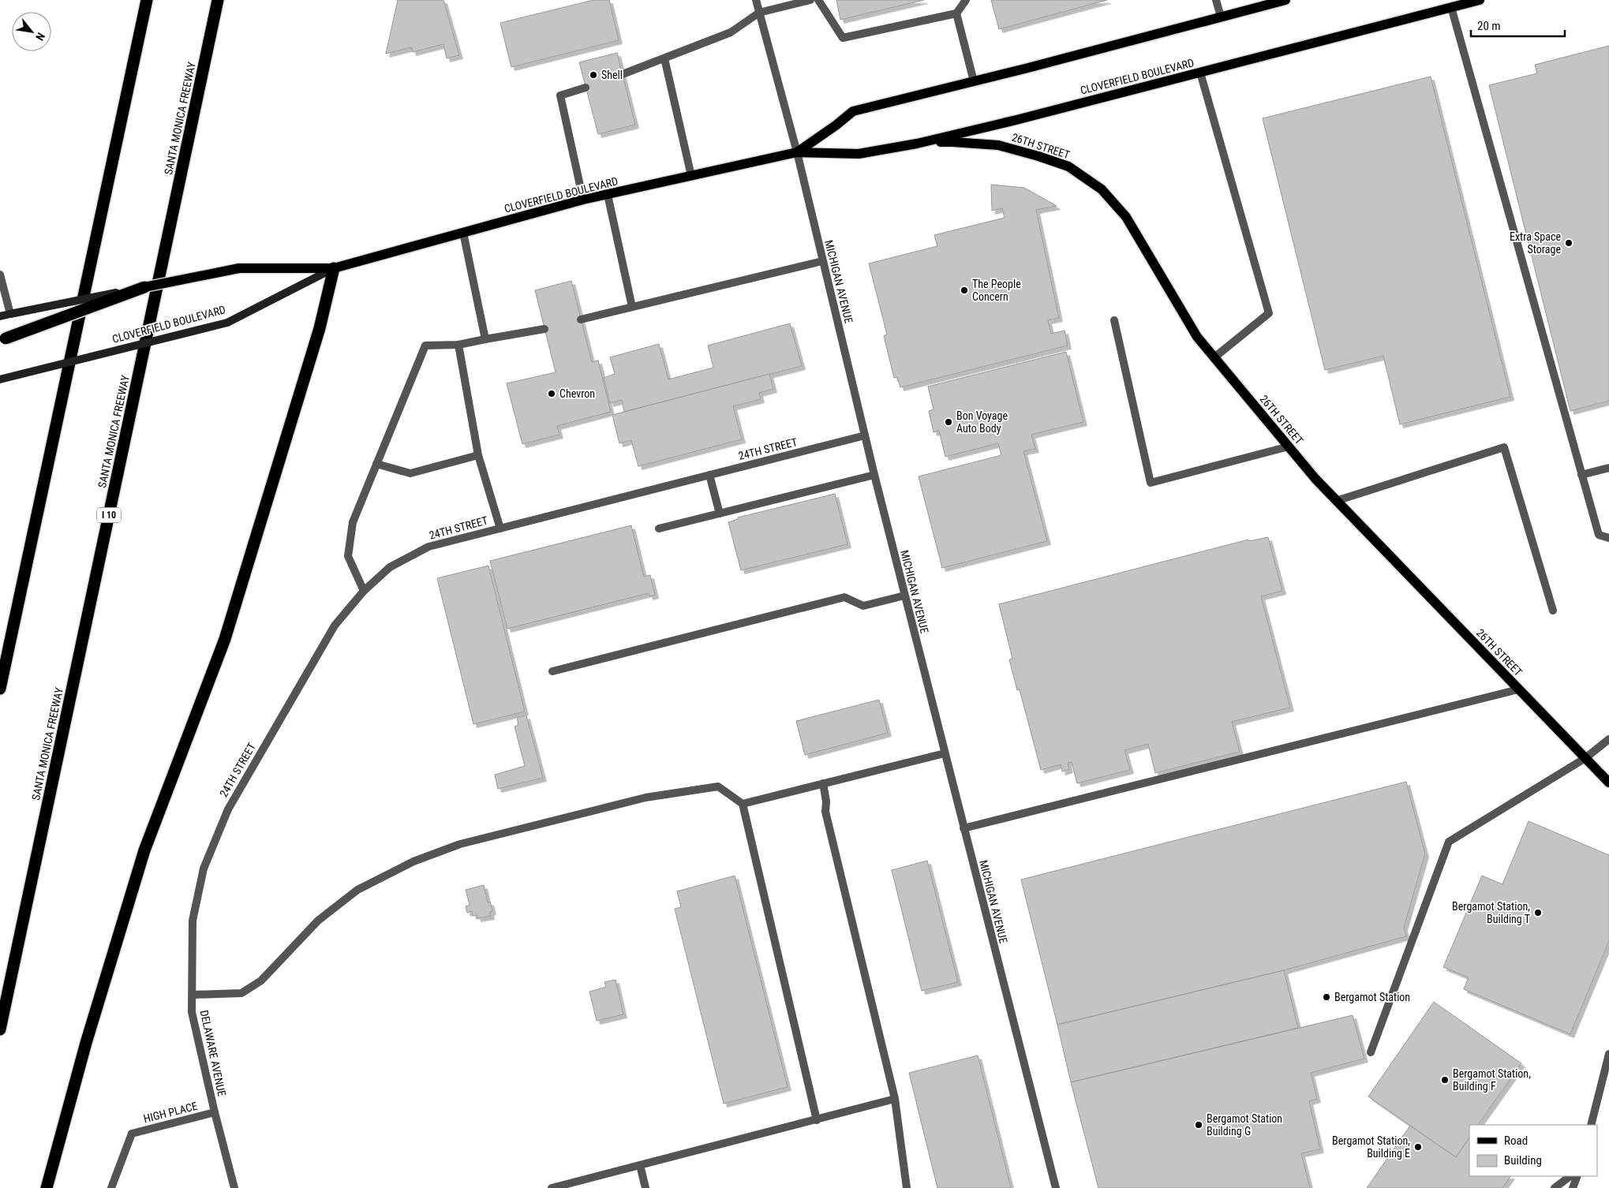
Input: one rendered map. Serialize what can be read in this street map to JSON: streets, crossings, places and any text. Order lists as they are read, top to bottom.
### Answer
{
  "streets": {
    "highway": ["SANTA MONICA FREEWAY", "I 10"],
    "main road": ["CLOVERFIELD BOULEVARD", "26TH STREET"],
    "street": [
      "MICHIGAN AVENUE",
      "24TH STREET",
      "DELAWARE AVENUE",
      "HIGH PLACE"
    ]
  },
  "crossings": [
    ["CLOVERFIELD BOULEVARD", "26TH STREET"],
    ["CLOVERFIELD BOULEVARD", "MICHIGAN AVENUE"],
    ["MICHIGAN AVENUE", "24TH STREET"],
    ["24TH STREET", "DELAWARE AVENUE"],
    ["DELAWARE AVENUE", "HIGH PLACE"]
  ],
  "places": [
    "Shell",
    "Extra Space Storage",
    "The People Concern",
    "Chevron",
    "Bon Voyage Auto Body",
    "Bergamot Station, Building T",
    "Bergamot Station",
    "Bergamot Station, Building F",
    "Bergamot Station Building G",
    "Bergamot Station, Building E"
  ],
  "legend": ["Road", "Building"],
  "scale_bar": "20 m",
  "north": "bottom right"
}
